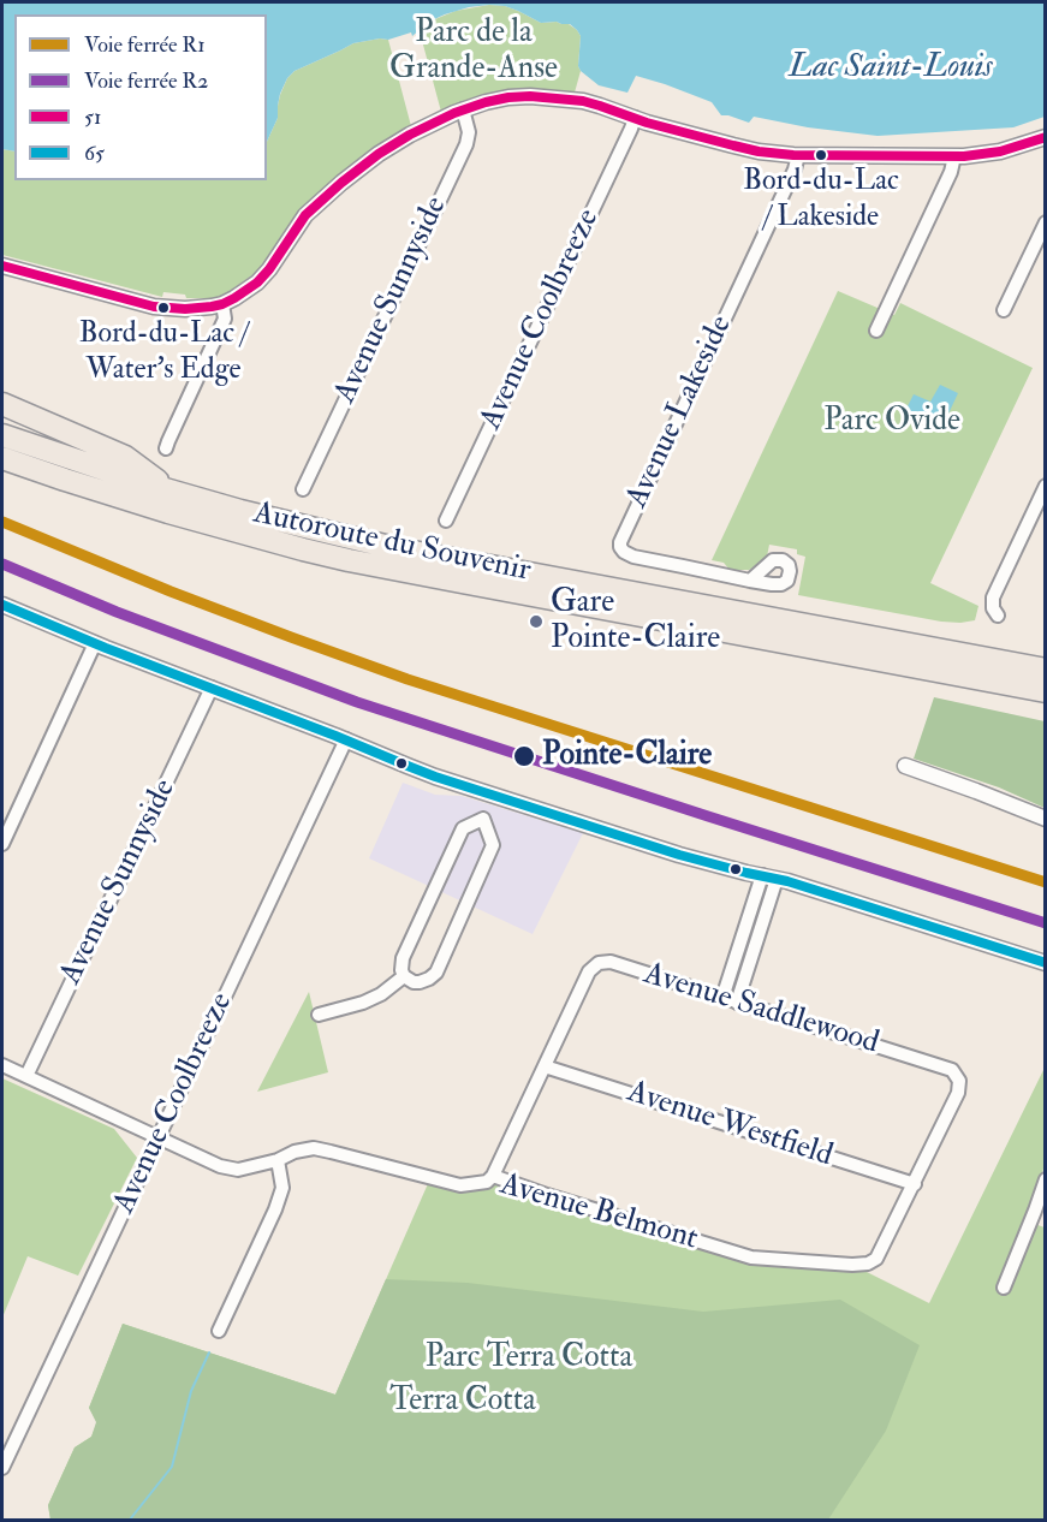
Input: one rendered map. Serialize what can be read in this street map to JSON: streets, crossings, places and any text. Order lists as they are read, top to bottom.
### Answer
{
  "streets": {
    "highway": ["Autoroute du Souvenir"],
    "street": [
      "Avenue Sunnyside",
      "Avenue Coolbreeze",
      "Avenue Lakeside",
      "Avenue Saddlewood",
      "Avenue Westfield",
      "Avenue Belmont"
    ]
  },
  "crossings": [
    ["Avenue Sunnyside", "Avenue Belmont"],
    ["Avenue Coolbreeze", "Avenue Belmont"],
    ["Avenue Saddlewood", "Avenue Westfield"],
    ["Avenue Saddlewood", "Avenue Belmont"]
  ],
  "water": ["Lac Saint-Louis"],
  "parks": [
    "Parc de la Grande-Anse",
    "Parc Ovide",
    "Parc Terra Cotta",
    "Terra Cotta"
  ],
  "places": [
    "Bord-du-Lac / Lakeside",
    "Bord-du-Lac / Water's Edge",
    "Gare Pointe-Claire",
    "Pointe-Claire"
  ],
  "lines": [
    "transit line 51",
    "rail line R1",
    "rail line R2",
    "transit line 65"
  ],
  "legend": [
    "Voie ferrée R1",
    "Voie ferrée R2",
    "51",
    "65"
  ]
}
